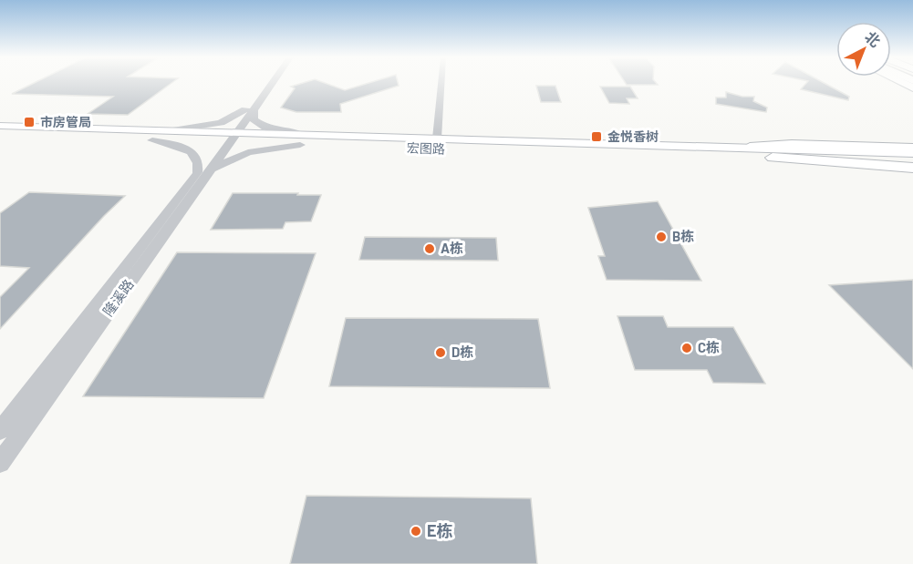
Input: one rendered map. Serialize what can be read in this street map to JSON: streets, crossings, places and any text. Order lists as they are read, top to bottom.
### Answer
{
  "streets": {
    "main road": ["宏图路"],
    "street": ["隆溪路"]
  },
  "crossings": [
    ["宏图路", "隆溪路"]
  ],
  "places": {
    "transit": ["市房管局", "金悦香树"],
    "other": [
      "B栋",
      "A栋",
      "C栋",
      "D栋",
      "E栋"
    ]
  },
  "north": "top right"
}
